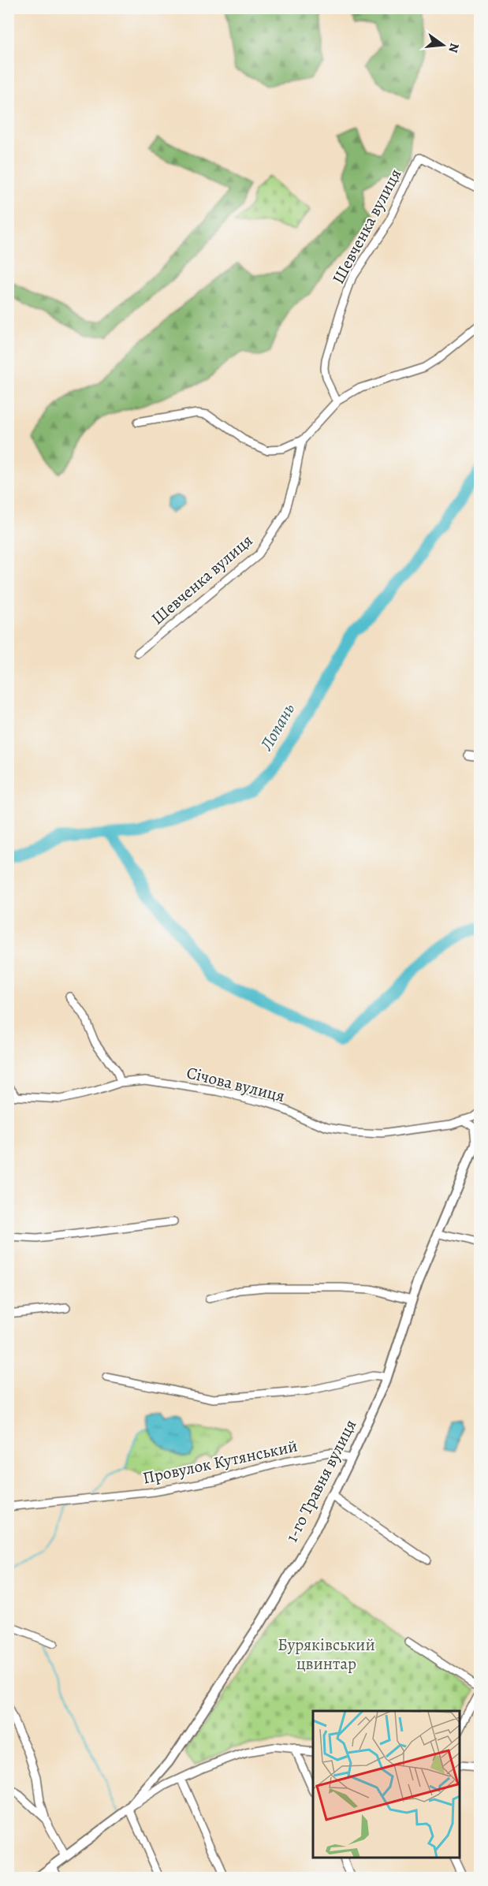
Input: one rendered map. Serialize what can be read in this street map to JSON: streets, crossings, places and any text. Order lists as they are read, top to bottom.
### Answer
{
  "streets": {
    "street": [
      "Шевченка вулиця",
      "Січова вулиця",
      "Провулок Кутянський",
      "1-го Травня вулиця"
    ]
  },
  "crossings": [
    ["Провулок Кутянський", "1-го Травня вулиця"]
  ],
  "water": ["Лопань"],
  "parks": ["Буряківський цвинтар"],
  "north": "right"
}
